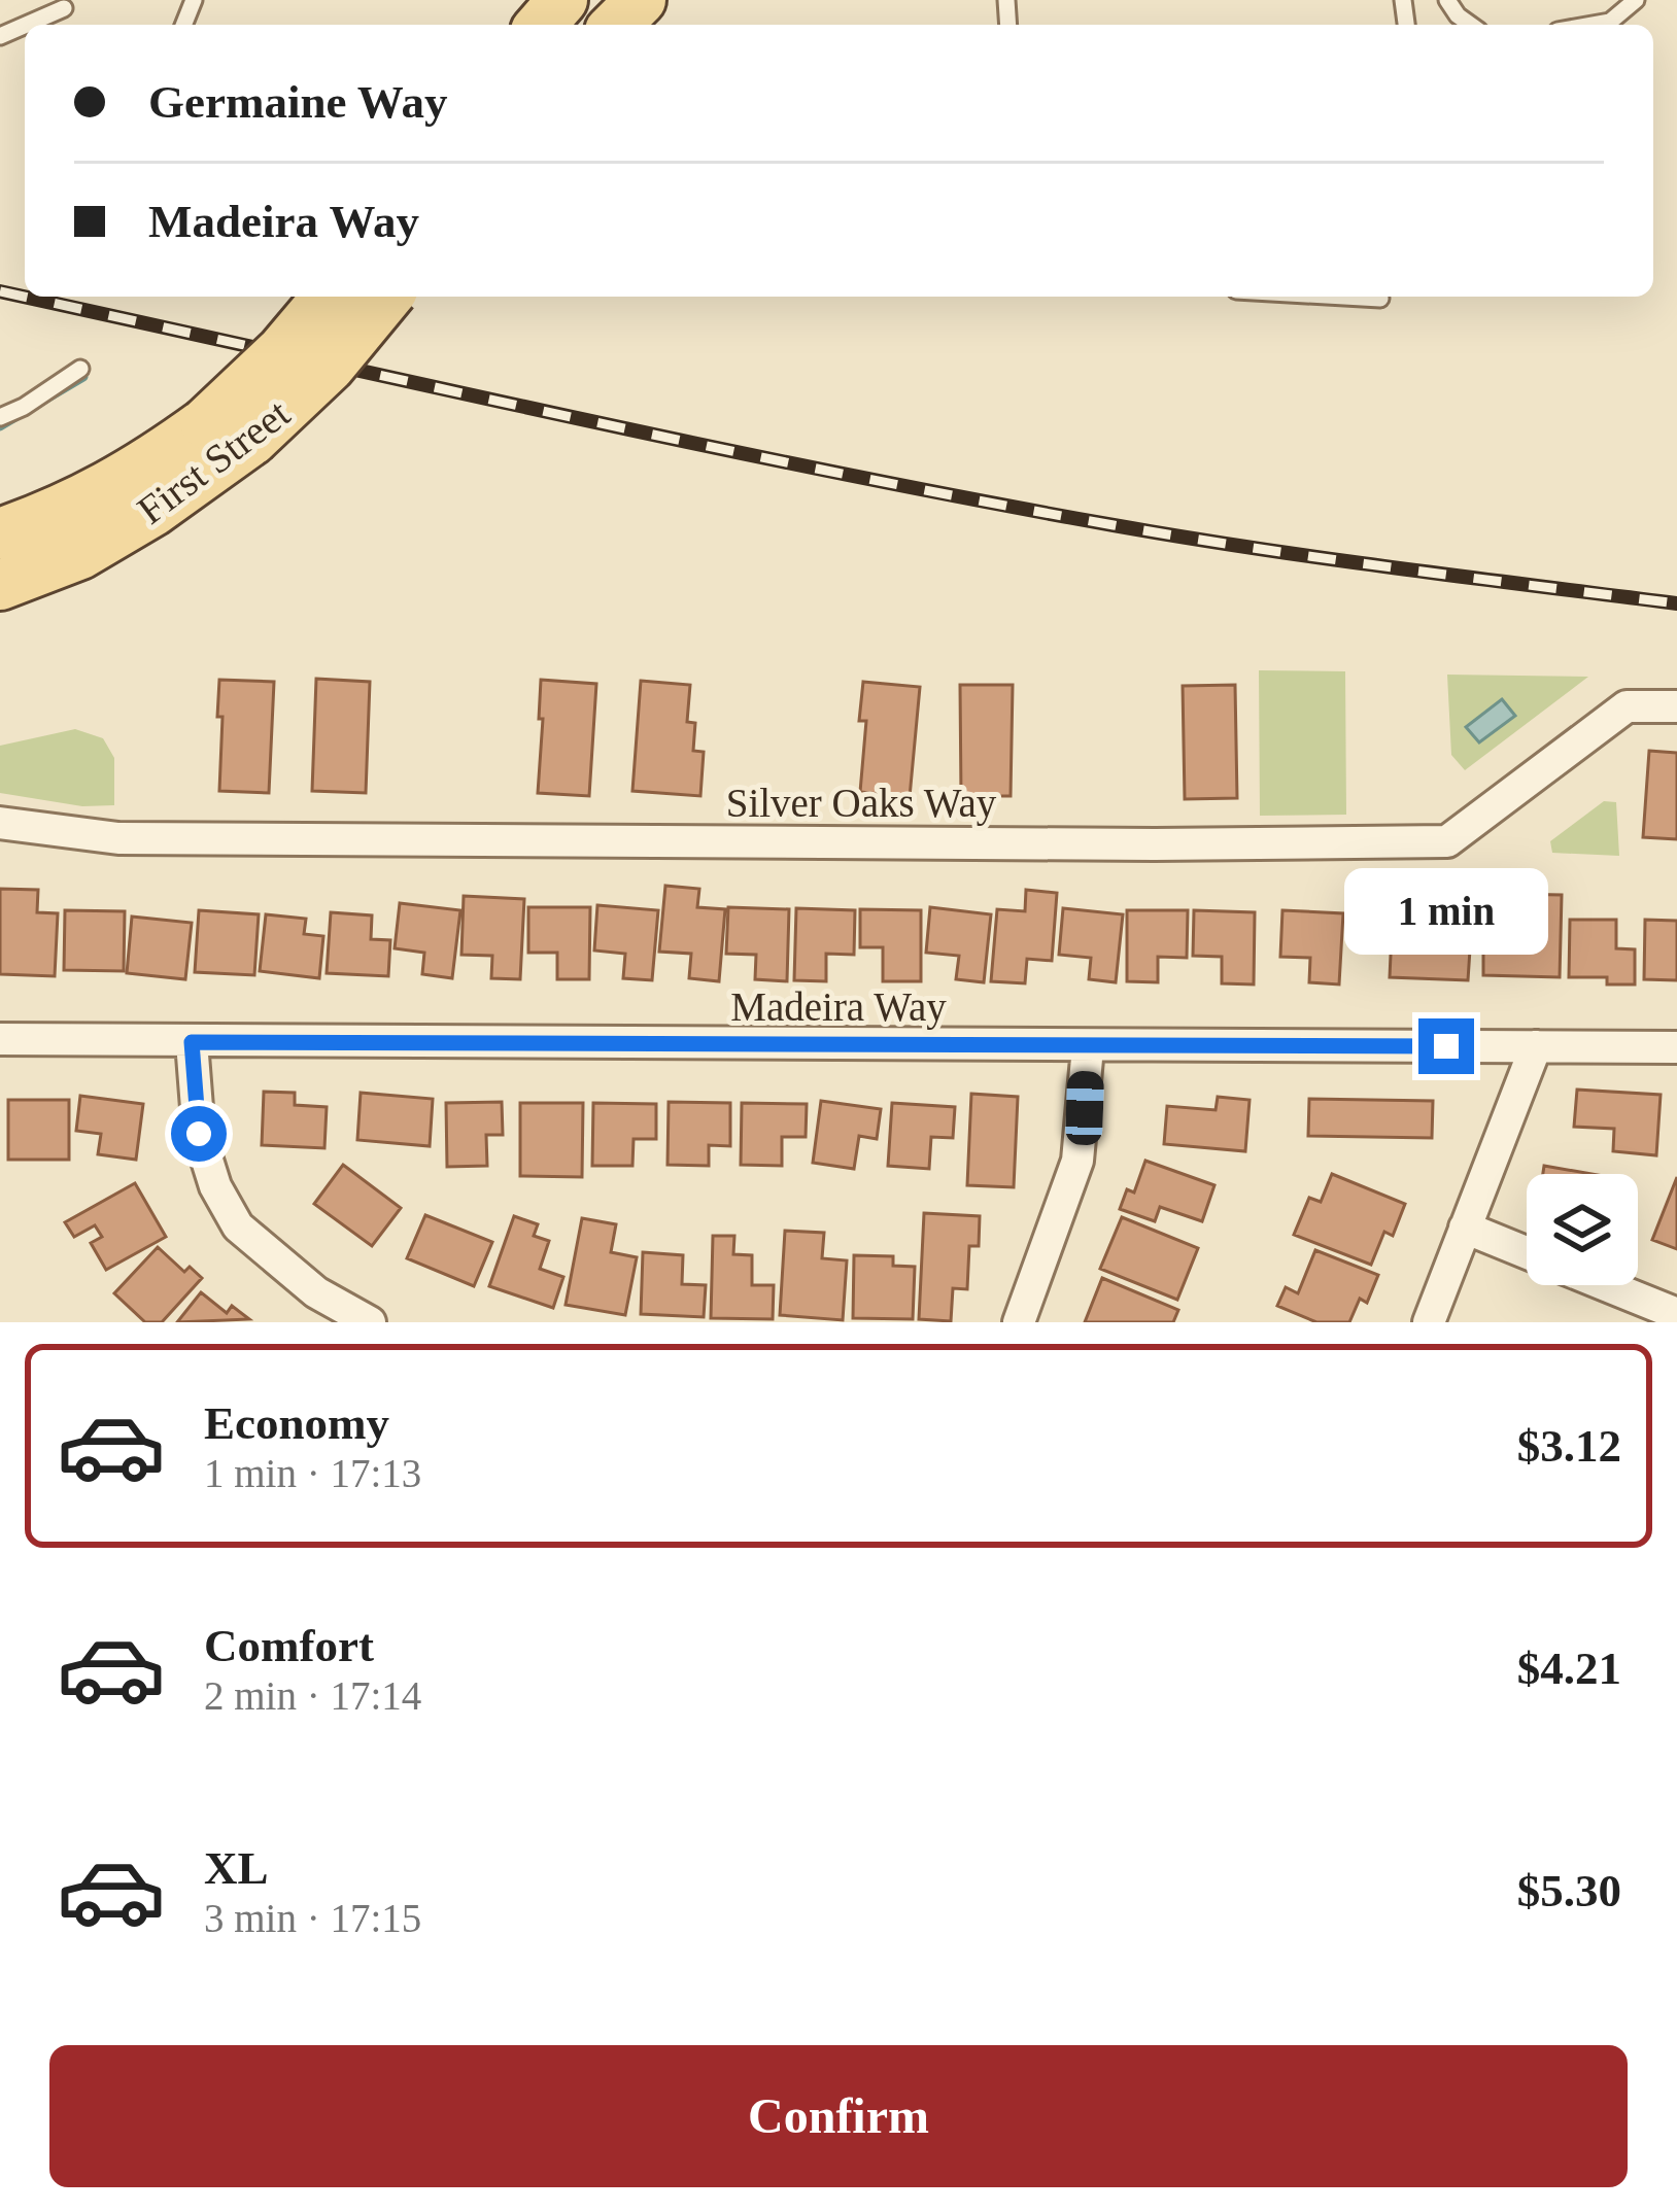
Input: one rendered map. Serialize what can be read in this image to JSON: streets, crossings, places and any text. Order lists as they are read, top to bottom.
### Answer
{
  "streets": {
    "main road": ["First Street"],
    "street": ["Silver Oaks Way", "Madeira Way"]
  },
  "page": {
    "banner": ["Germaine Way", "Madeira Way"],
    "bubble": "1 min",
    "list": [
      {
        "name": "Economy",
        "note": "1 min · 17:13",
        "value": "$3.12"
      },
      {
        "name": "Comfort",
        "note": "2 min · 17:14",
        "value": "$4.21"
      },
      {
        "name": "XL",
        "note": "3 min · 17:15",
        "value": "$5.30"
      }
    ],
    "buttons": "Confirm"
  }
}
